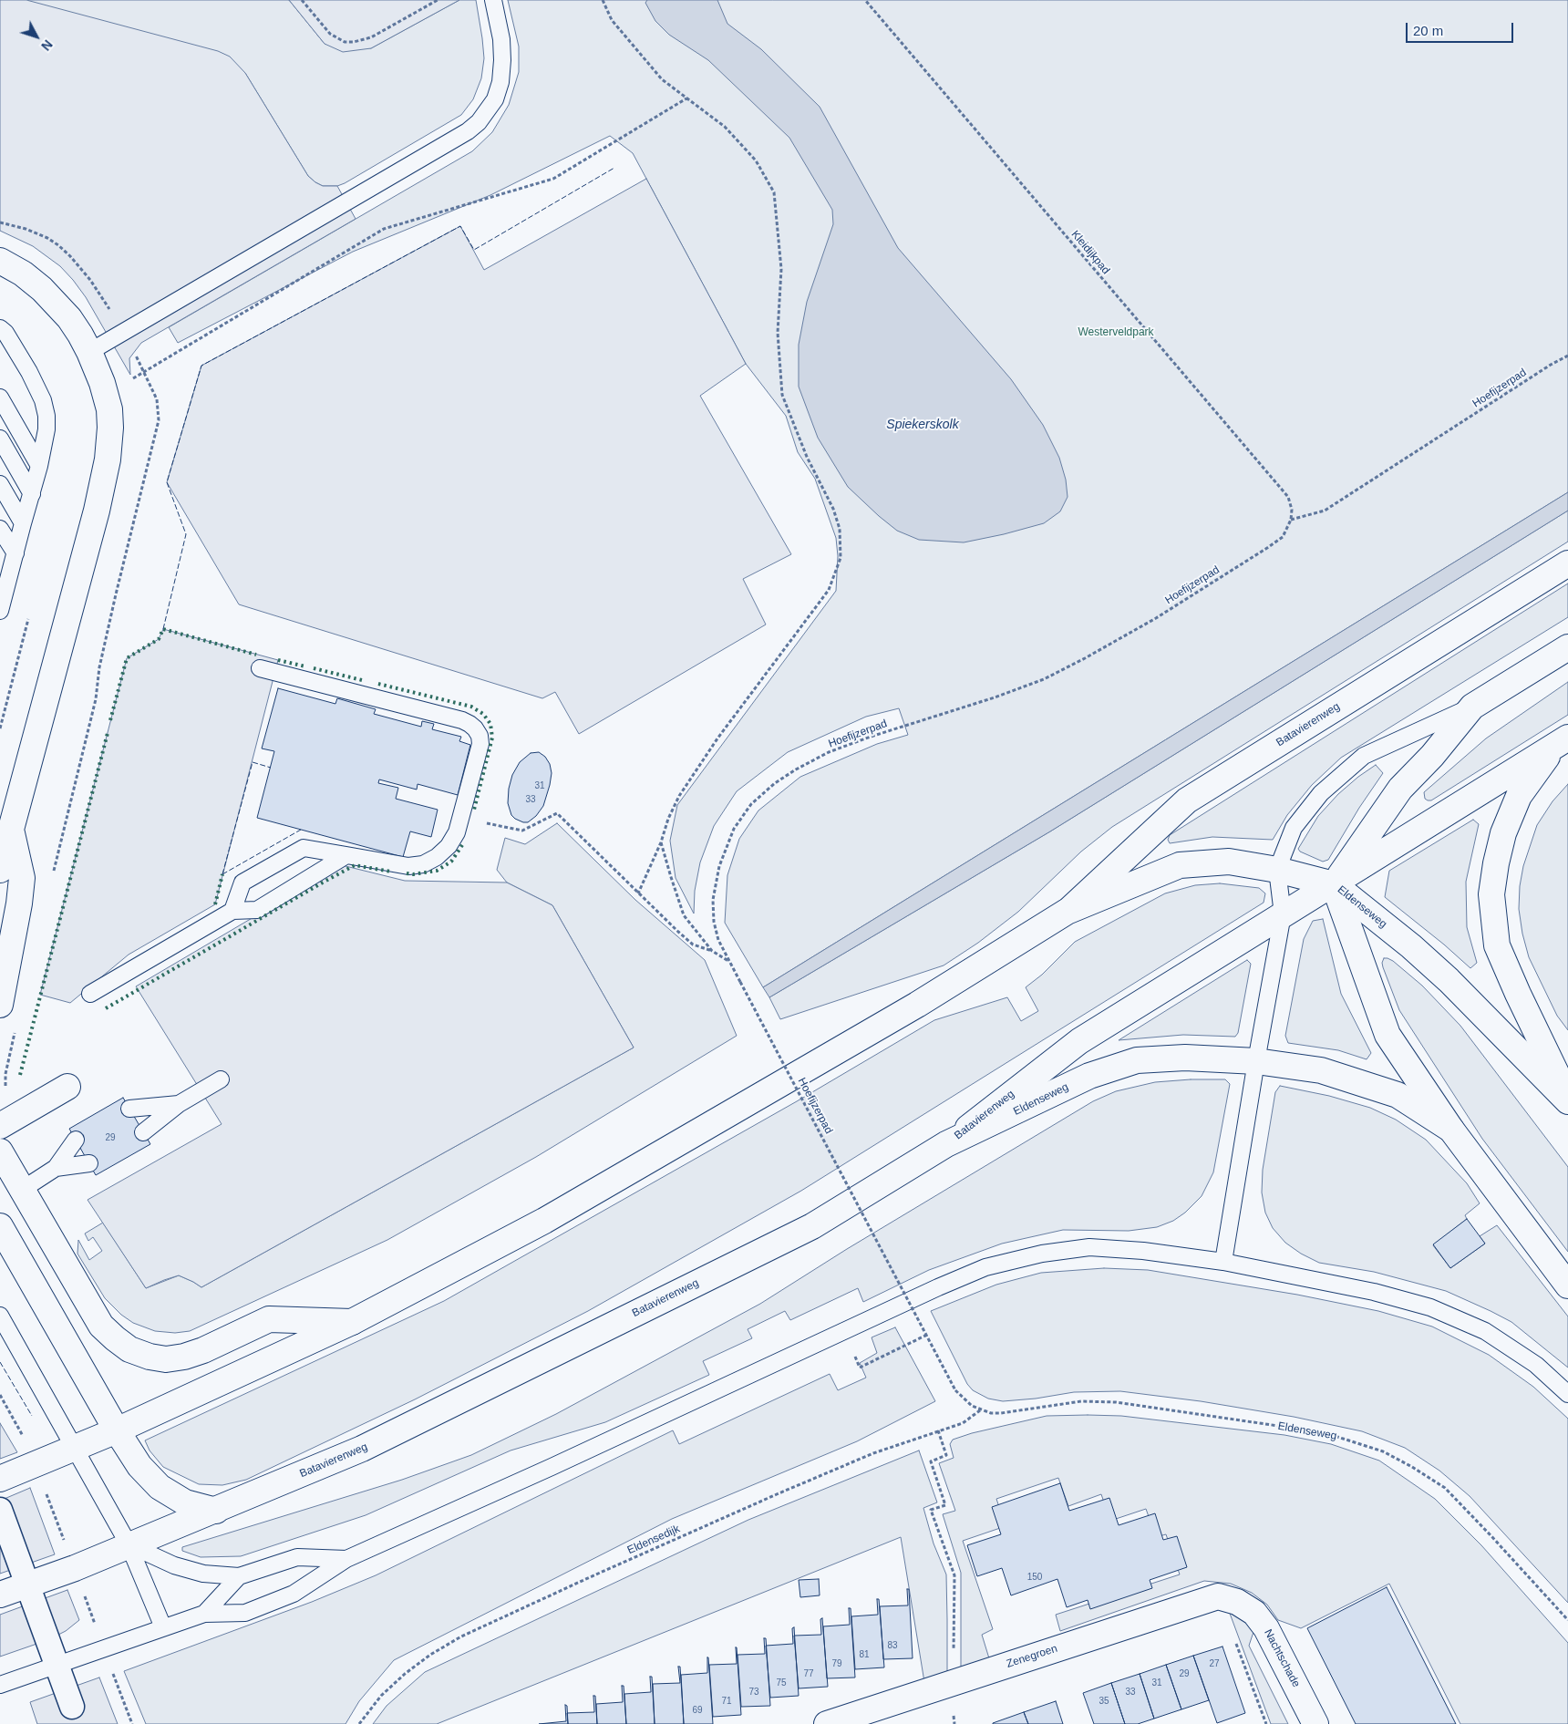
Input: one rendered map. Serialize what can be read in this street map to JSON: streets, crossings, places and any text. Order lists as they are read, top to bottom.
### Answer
{
  "streets": {
    "main road": [
      "Batavierenweg",
      "Eldenseweg",
      "Zenegroen",
      "Nachtschade"
    ],
    "path": ["Kleidijkpad", "Hoefijzerpad", "Eldensedijk"]
  },
  "crossings": [
    ["Kleidijkpad", "Hoefijzerpad"],
    ["Hoefijzerpad", "Eldenseweg"],
    ["Hoefijzerpad", "Eldensedijk"],
    ["Batavierenweg", "Eldenseweg"],
    ["Eldenseweg", "Eldensedijk"],
    ["Zenegroen", "Nachtschade"]
  ],
  "water": ["Spiekerskolk"],
  "parks": ["Westerveldpark"],
  "house_numbers": [
    "31",
    "33",
    "29",
    "150",
    "83",
    "81",
    "79",
    "27",
    "77",
    "29",
    "75",
    "31",
    "73",
    "33",
    "71",
    "35",
    "69"
  ],
  "scale_bar": "20 m",
  "north": "bottom right"
}
